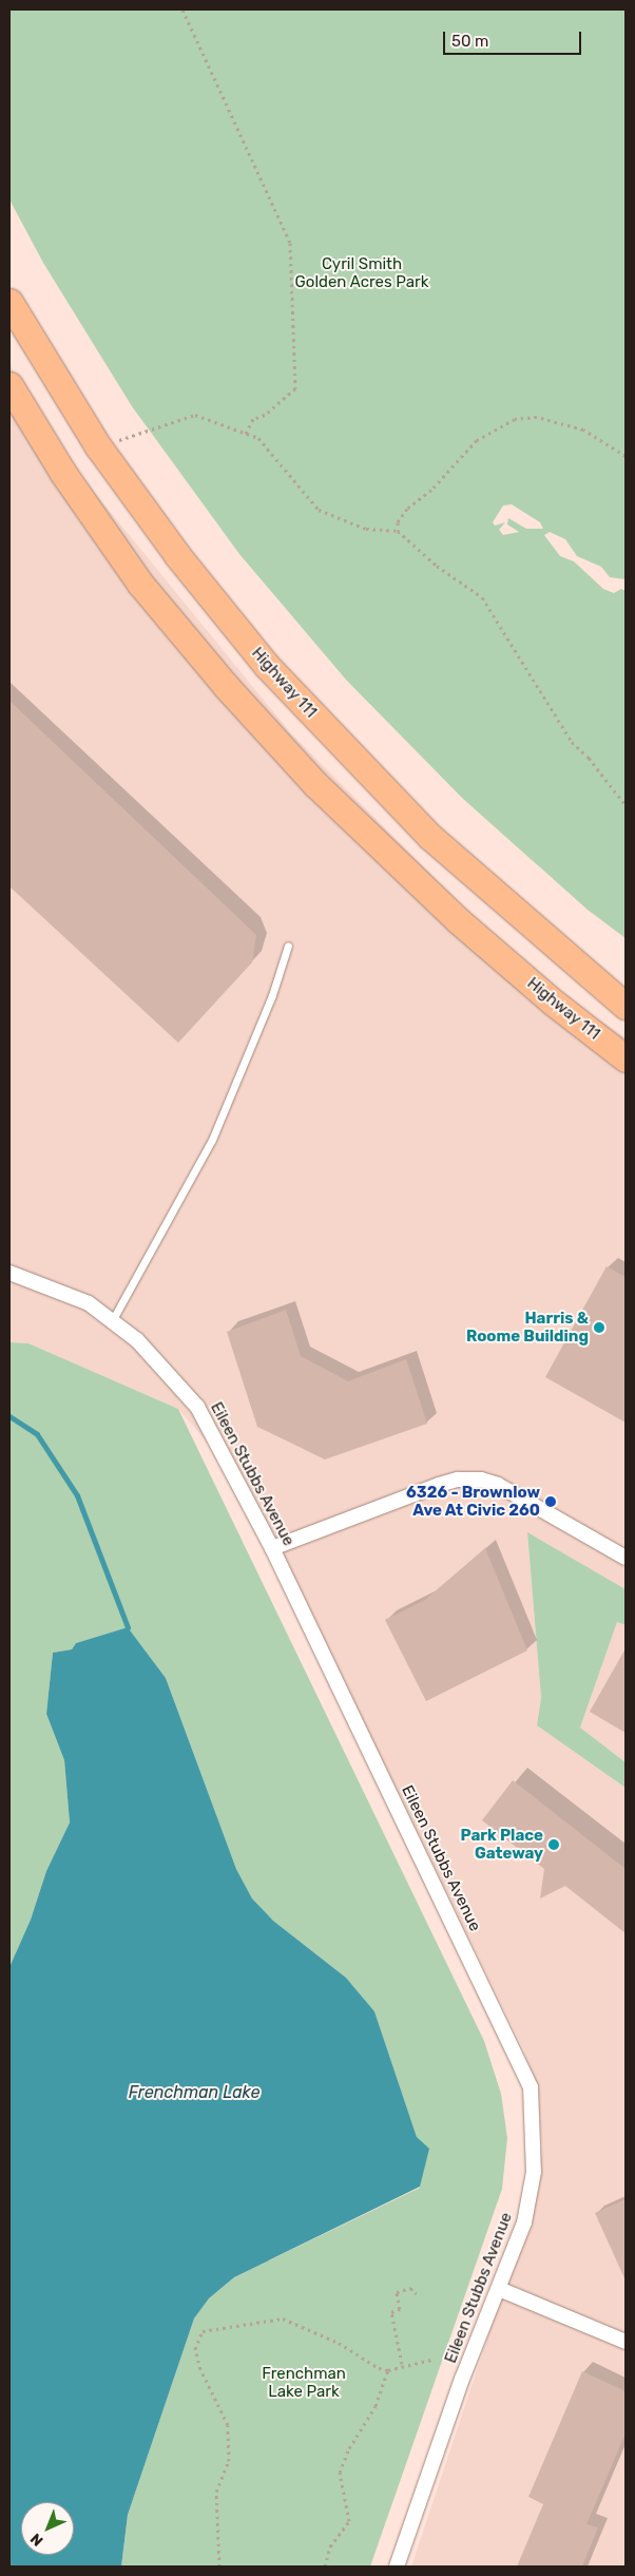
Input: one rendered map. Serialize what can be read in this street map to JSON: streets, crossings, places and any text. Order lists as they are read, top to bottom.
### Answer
{
  "streets": {
    "highway": ["Highway 111"],
    "street": ["Eileen Stubbs Avenue"]
  },
  "water": ["Frenchman Lake"],
  "parks": ["Cyril Smith Golden Acres Park", "Frenchman Lake Park"],
  "places": ["Harris & Roome Building", "6326 - Brownlow Ave At Civic 260", "Park Place Gateway"],
  "scale_bar": "50 m",
  "north": "bottom left"
}
